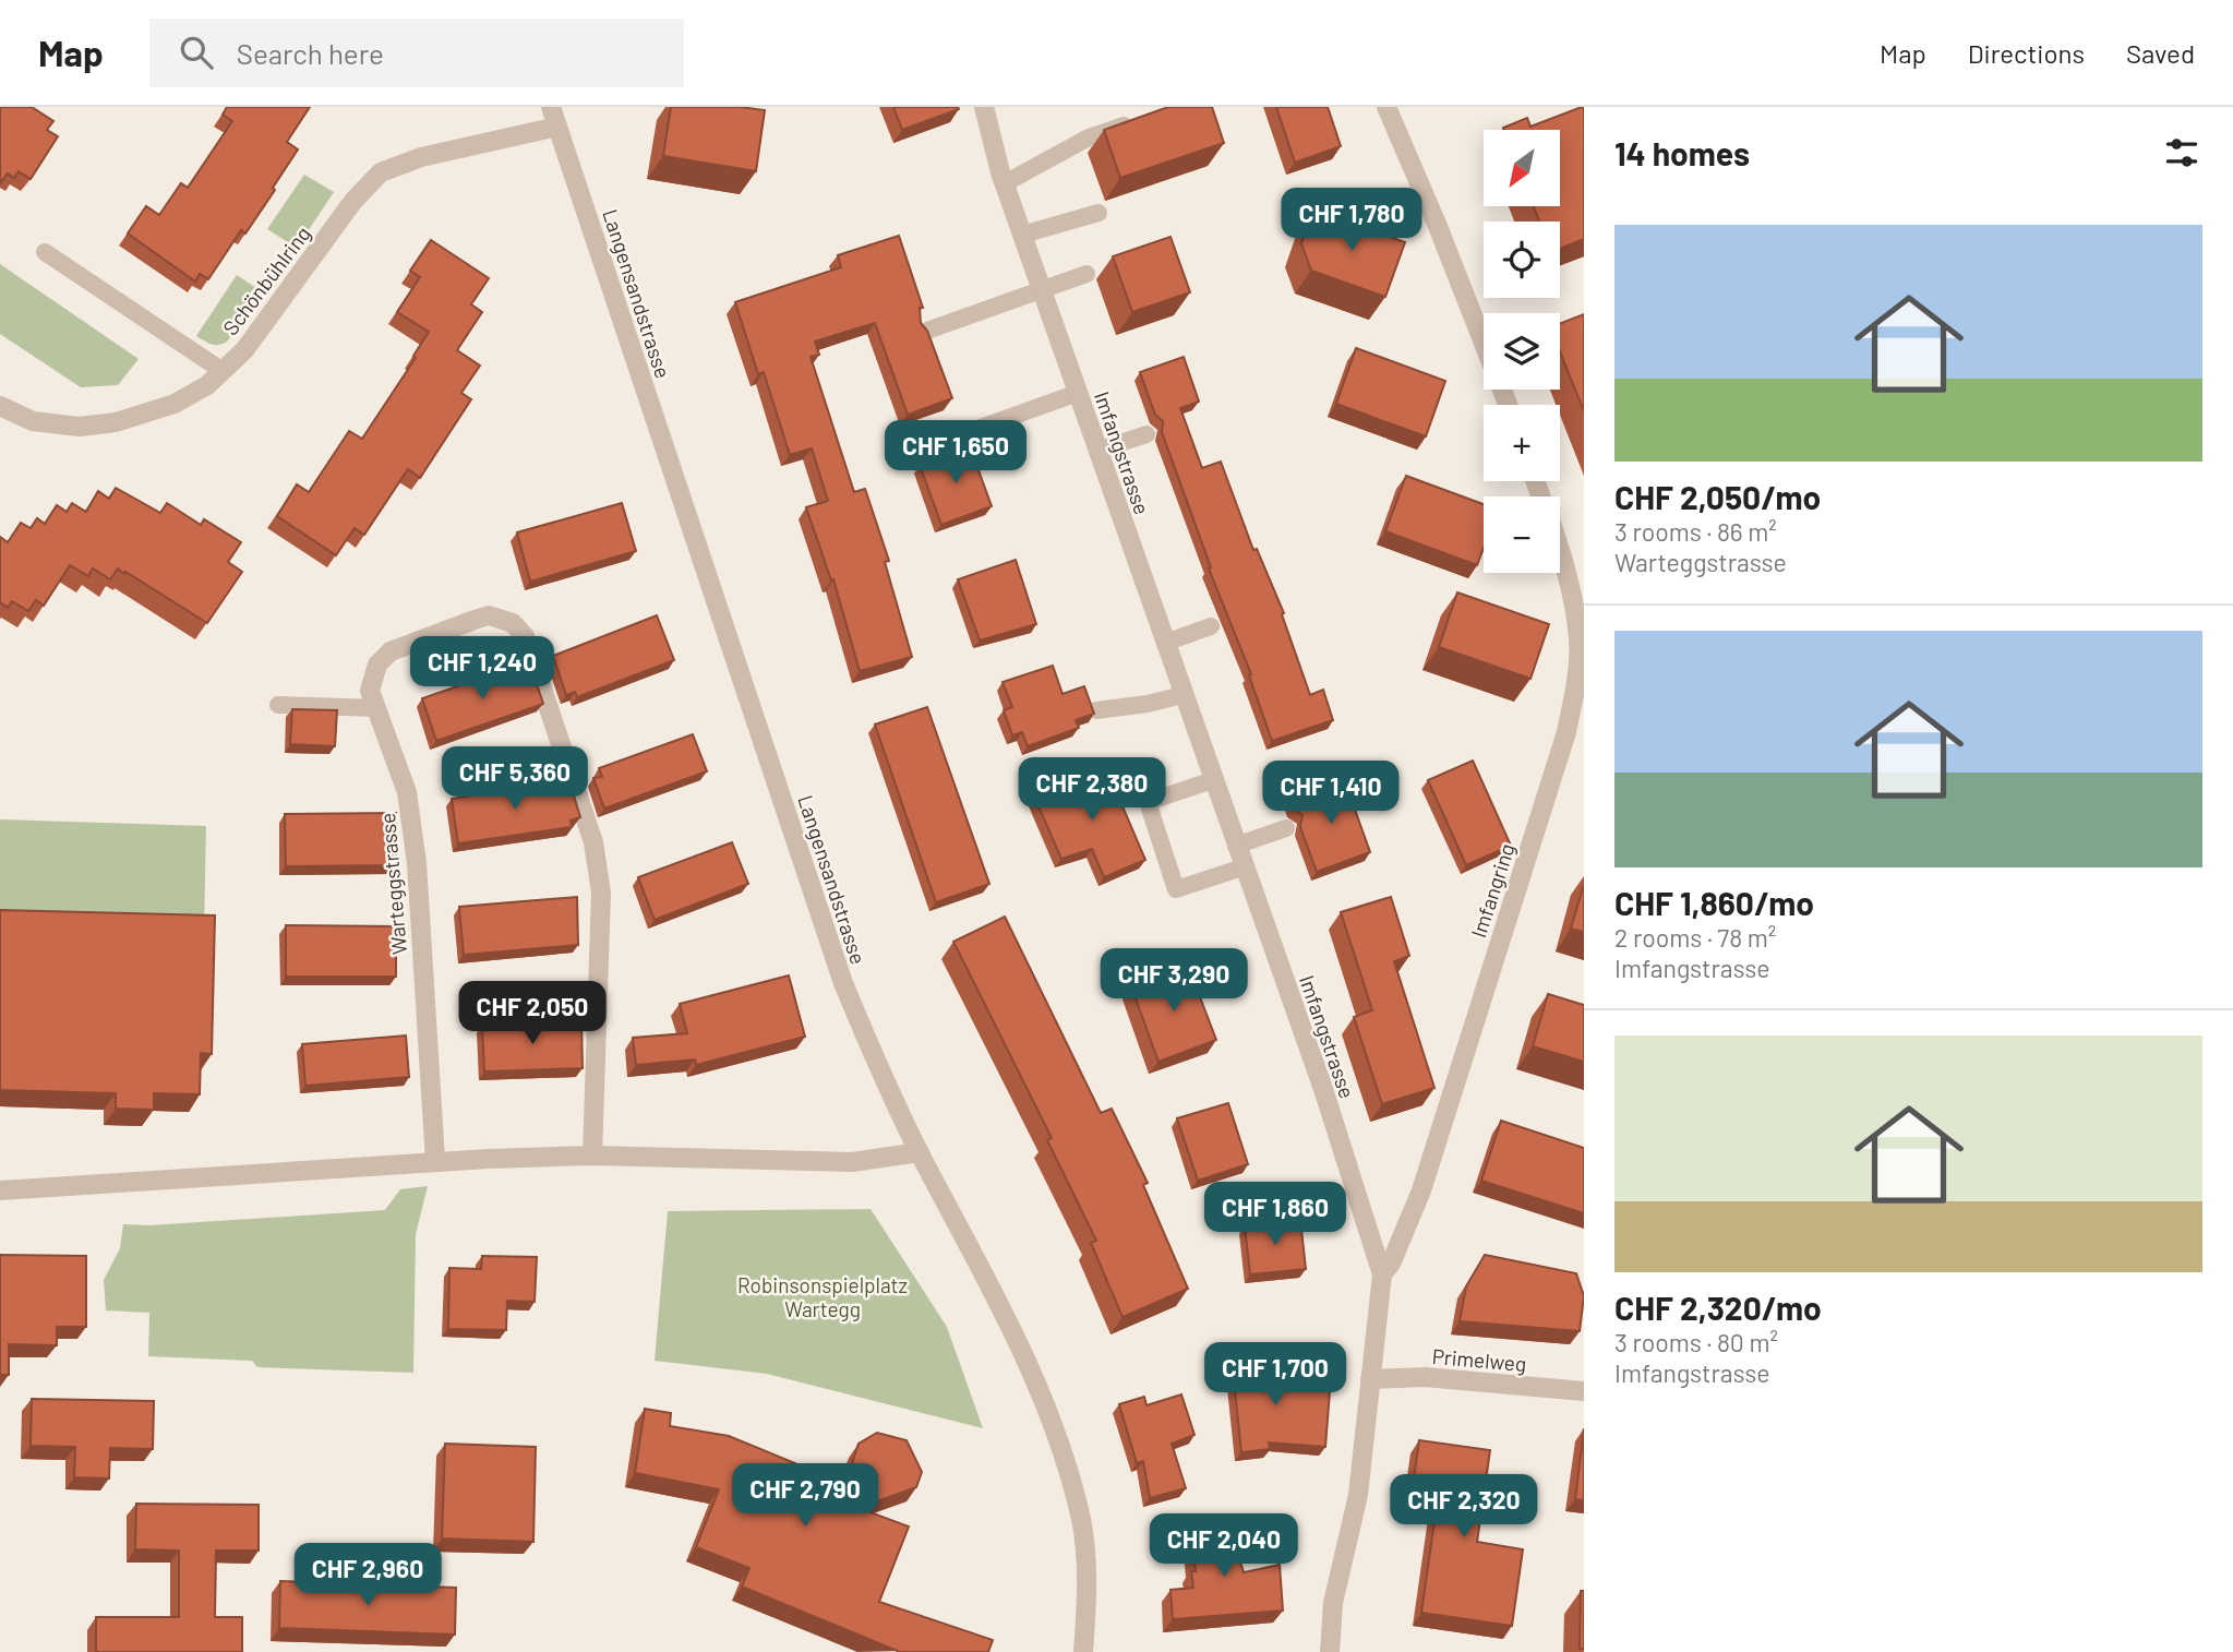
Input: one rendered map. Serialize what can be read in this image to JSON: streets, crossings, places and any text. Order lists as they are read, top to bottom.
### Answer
{
  "streets": {
    "street": [
      "Schönbühlring",
      "Langensandstrasse",
      "Imfangstrasse",
      "Warteggstrasse",
      "Imfangring",
      "Primelweg"
    ]
  },
  "crossings": [
    ["Schönbühlring", "Langensandstrasse"],
    ["Imfangstrasse", "Imfangring"],
    ["Imfangstrasse", "Primelweg"]
  ],
  "parks": ["Robinsonspielplatz Wartegg"],
  "north": "bottom left",
  "page": {
    "header": "Map",
    "search": "Search here",
    "nav": ["Map", "Directions", "Saved"],
    "heading": "14 homes",
    "map_buttons": ["+", "−"],
    "price": [
      "CHF 1,780",
      "CHF 1,650",
      "CHF 1,240",
      "CHF 5,360",
      "CHF 2,380",
      "CHF 1,410",
      "CHF 3,290",
      "CHF 2,050",
      "CHF 1,860",
      "CHF 1,700",
      "CHF 2,790",
      "CHF 2,320",
      "CHF 2,040",
      "CHF 2,960"
    ],
    "list": [
      {
        "name": "CHF 2,050/mo",
        "note": "3 rooms · 86 m² · Warteggstrasse"
      },
      {
        "name": "CHF 1,860/mo",
        "note": "2 rooms · 78 m² · Imfangstrasse"
      },
      {
        "name": "CHF 2,320/mo",
        "note": "3 rooms · 80 m² · Imfangstrasse"
      }
    ]
  }
}
